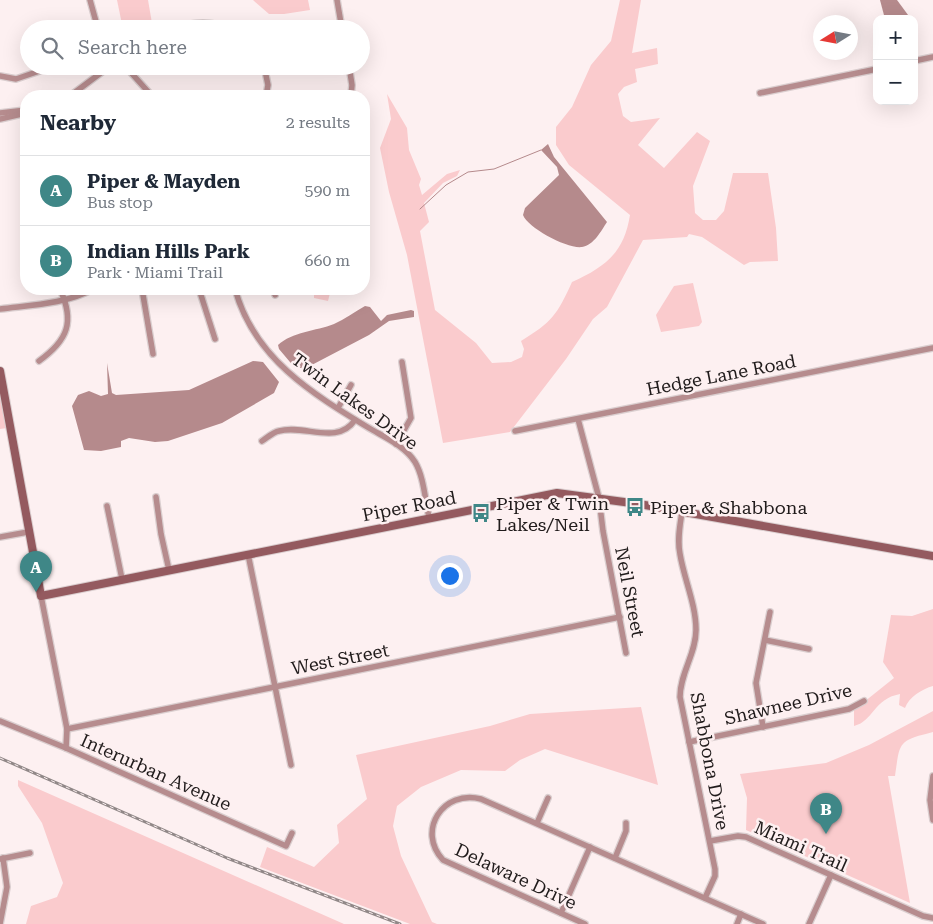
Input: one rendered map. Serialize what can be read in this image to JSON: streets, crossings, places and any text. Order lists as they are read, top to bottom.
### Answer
{
  "streets": {
    "street": [
      "Hedge Lane Road",
      "Twin Lakes Drive",
      "Piper Road",
      "Neil Street",
      "West Street",
      "Shawnee Drive",
      "Shabbona Drive",
      "Interurban Avenue",
      "Miami Trail",
      "Delaware Drive"
    ]
  },
  "crossings": [
    ["Hedge Lane Road", "Neil Street"],
    ["Twin Lakes Drive", "Piper Road"],
    ["Piper Road", "Neil Street"],
    ["Piper Road", "Shabbona Drive"],
    ["Neil Street", "West Street"],
    ["Shawnee Drive", "Shabbona Drive"],
    ["Shabbona Drive", "Miami Trail"]
  ],
  "places": {
    "bus stop": ["Piper & Shabbona", "Piper & Twin Lakes/Neil"]
  },
  "north": "left",
  "page": {
    "map_buttons": ["+", "−"],
    "search": "Search here",
    "heading": ["Nearby", "2 results"],
    "list": [
      {
        "mark": "A",
        "name": "Piper & Mayden",
        "note": "Bus stop",
        "value": "590 m"
      },
      {
        "mark": "B",
        "name": "Indian Hills Park",
        "note": "Park · Miami Trail",
        "value": "660 m"
      }
    ],
    "pins": ["A", "B"]
  }
}
